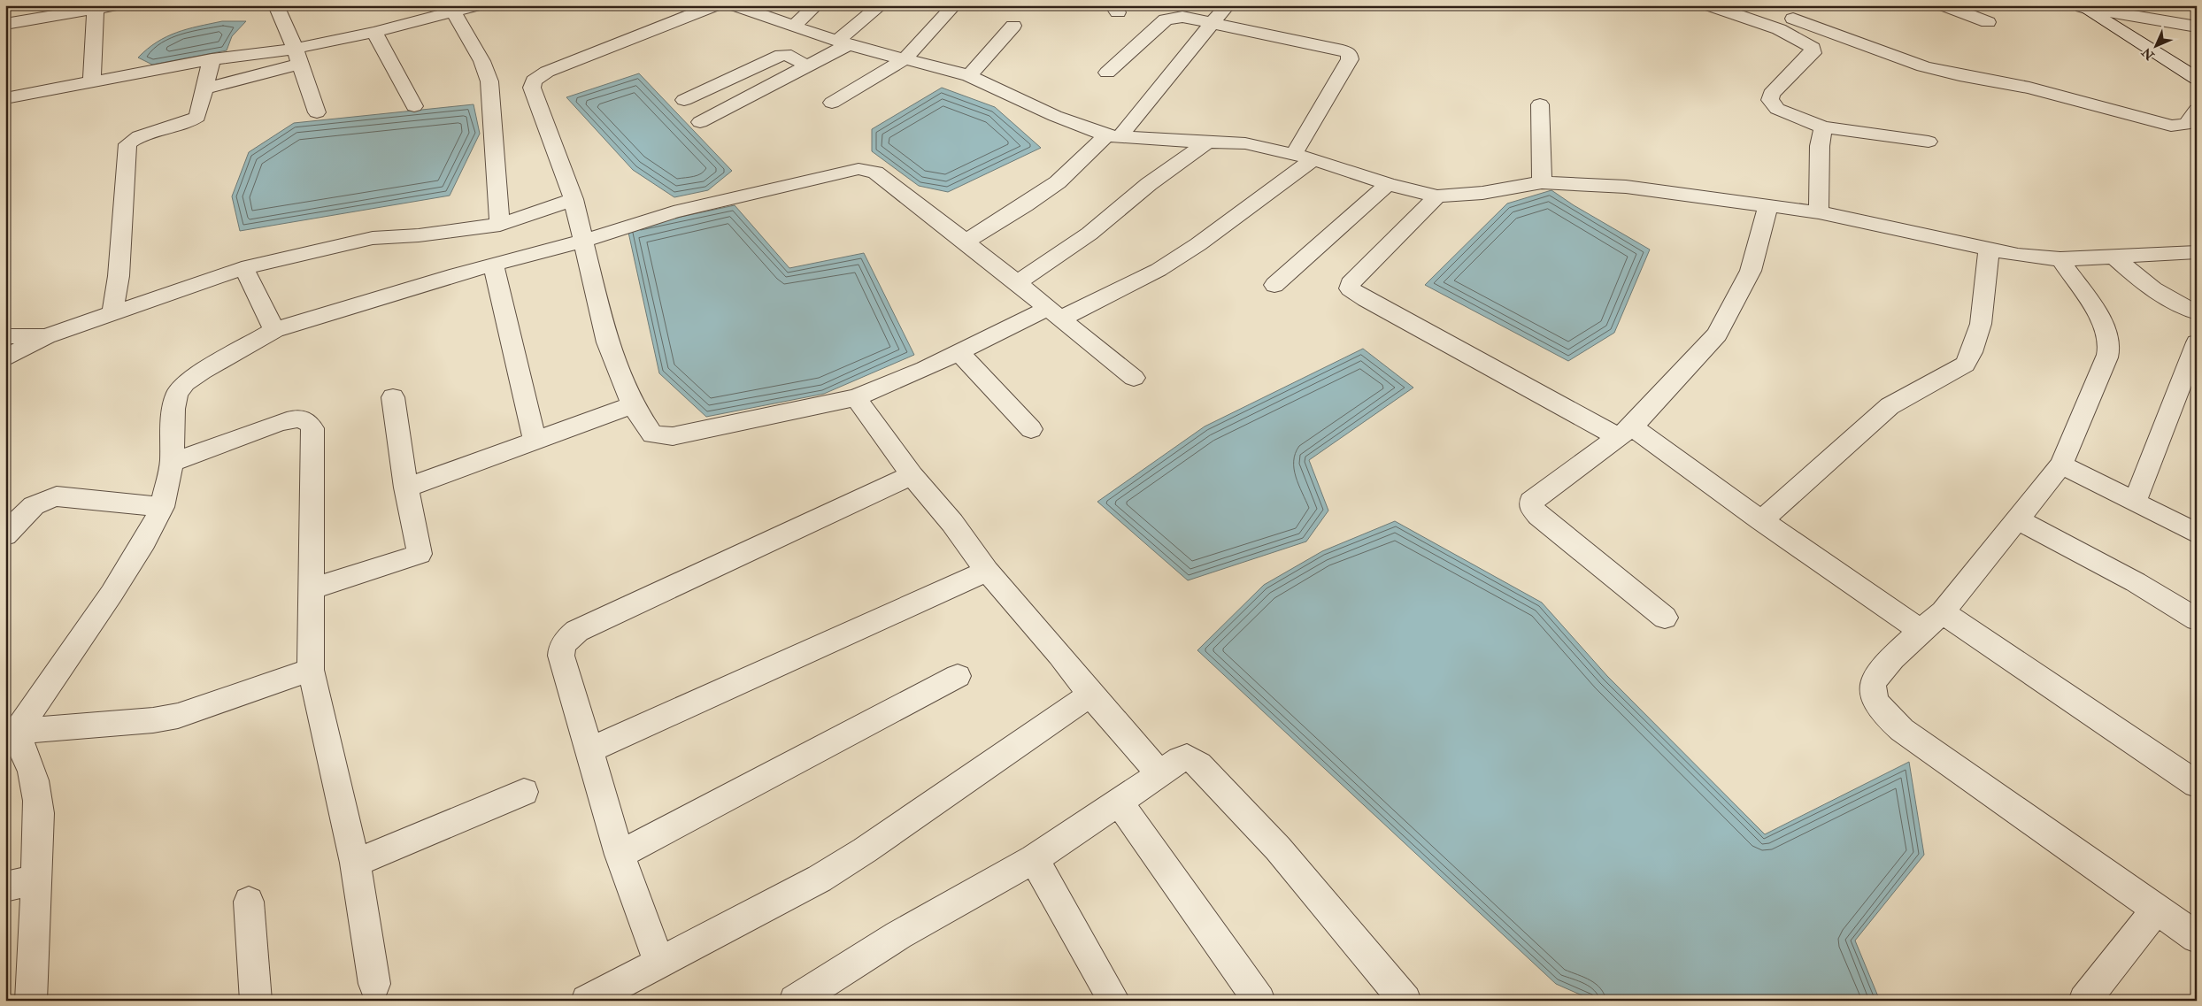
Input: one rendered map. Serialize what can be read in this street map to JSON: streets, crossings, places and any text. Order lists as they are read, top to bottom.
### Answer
{
  "north": "bottom left"
}
